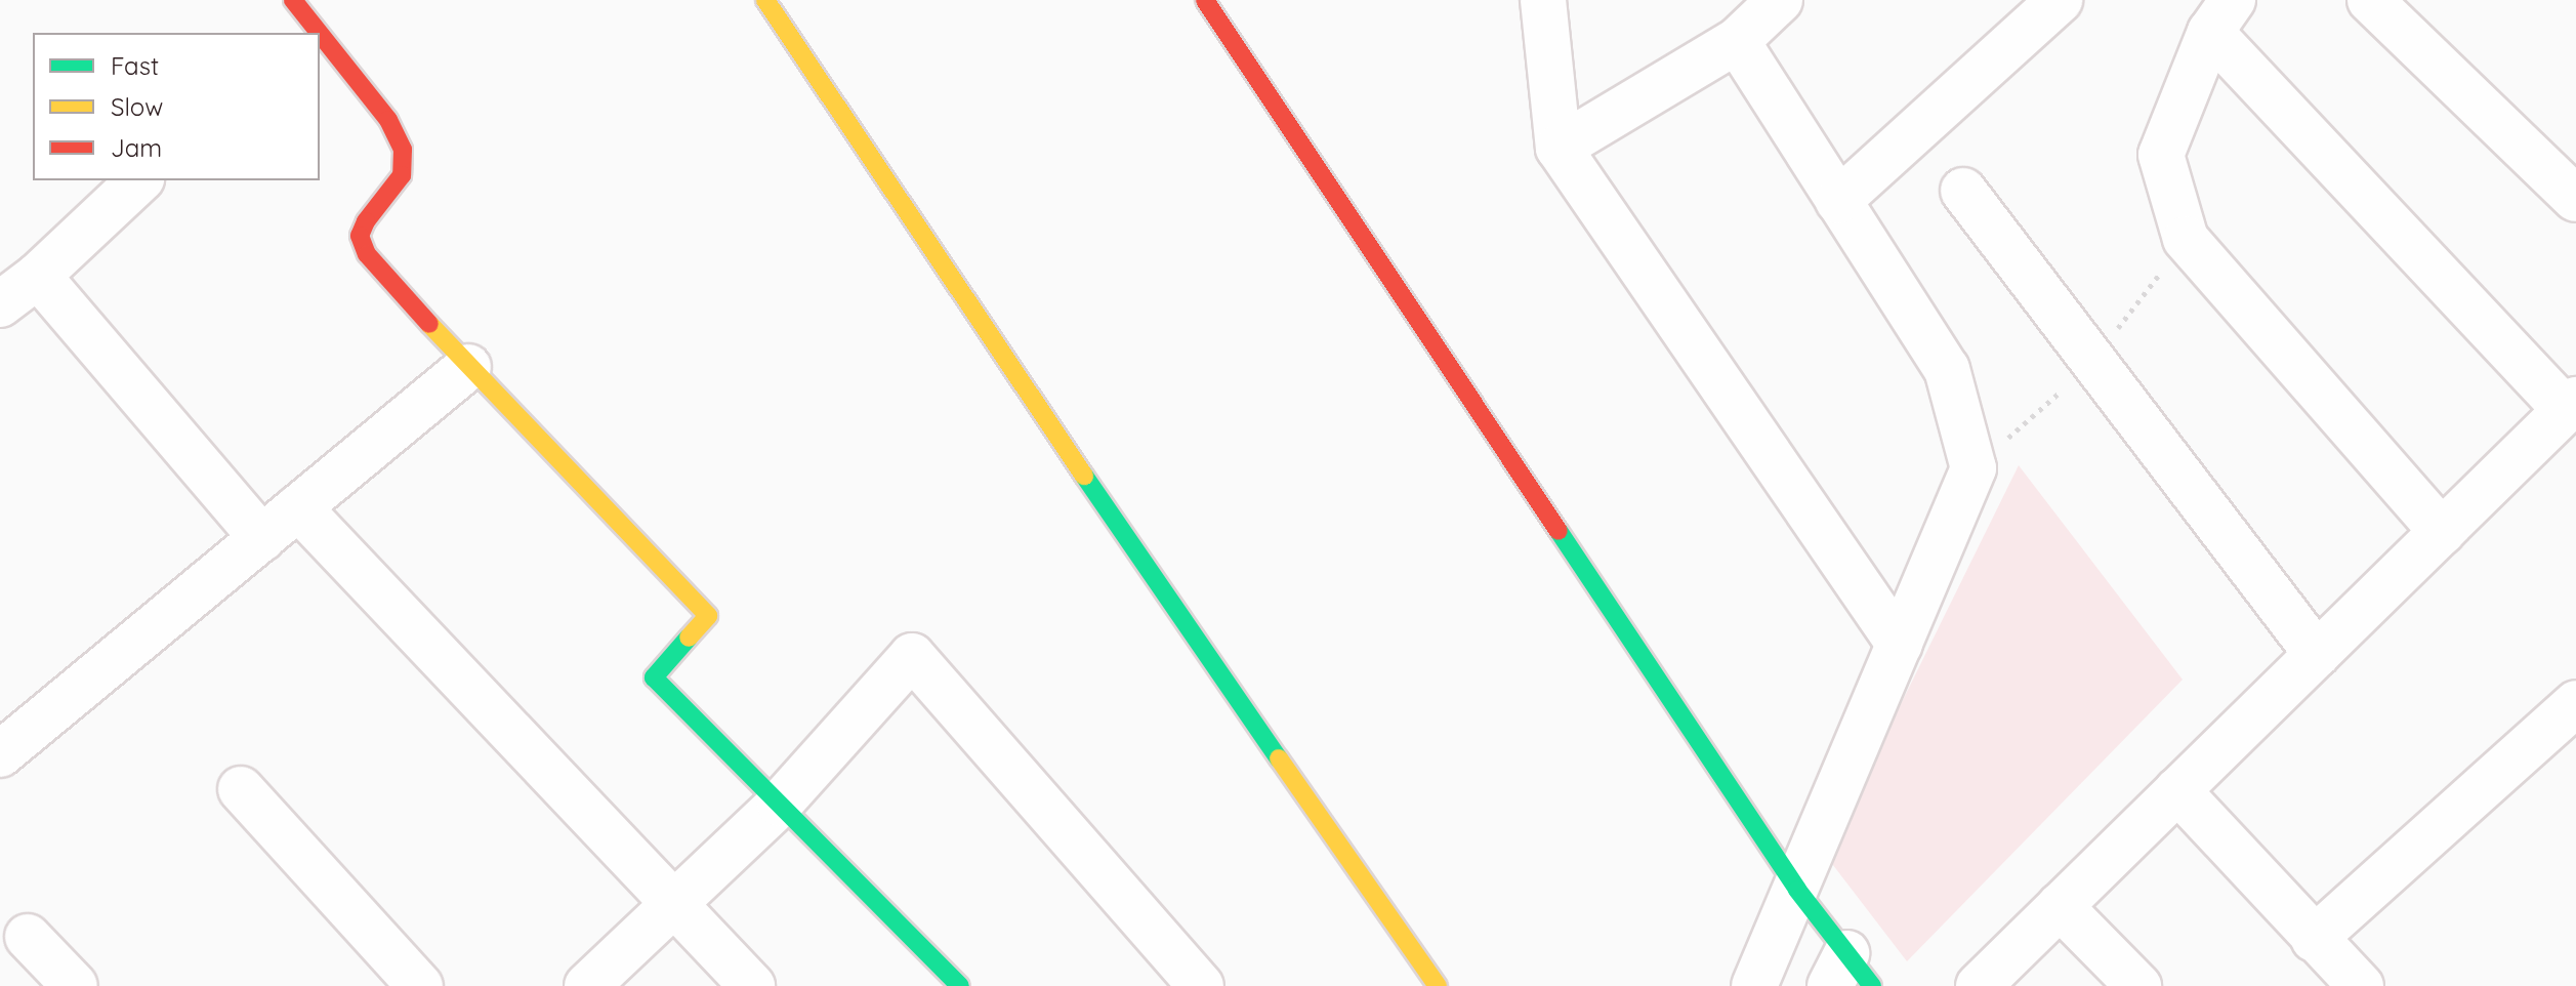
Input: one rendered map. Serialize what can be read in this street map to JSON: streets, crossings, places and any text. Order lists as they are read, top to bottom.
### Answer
{
  "legend": ["Fast", "Slow", "Jam"]
}
